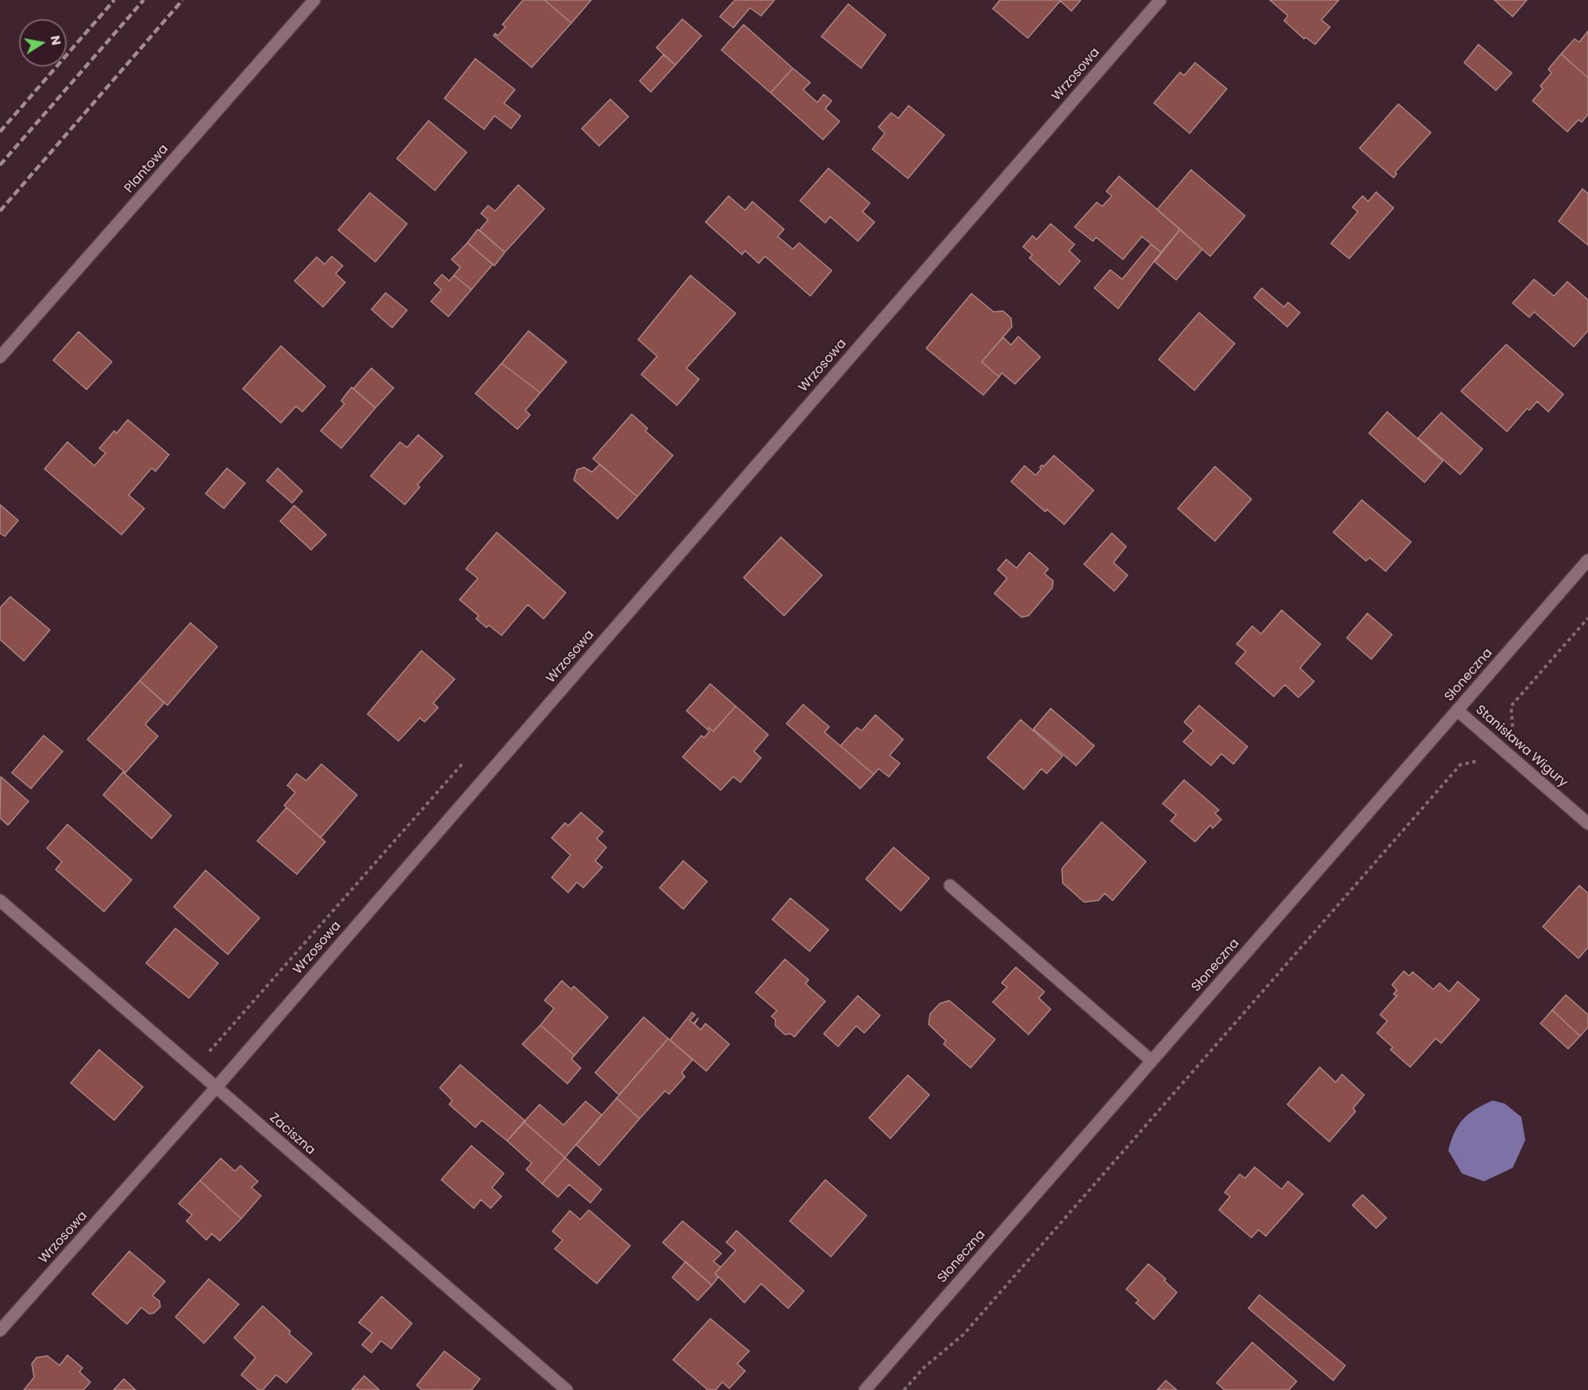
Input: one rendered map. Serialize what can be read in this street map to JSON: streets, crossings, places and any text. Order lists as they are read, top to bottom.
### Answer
{
  "streets": {
    "street": [
      "Wrzosowa",
      "Plantowa",
      "Słoneczna",
      "Stanisława Wigury",
      "Zaciszna"
    ]
  },
  "crossings": [
    ["Wrzosowa", "Zaciszna"],
    ["Słoneczna", "Stanisława Wigury"]
  ],
  "north": "right"
}
